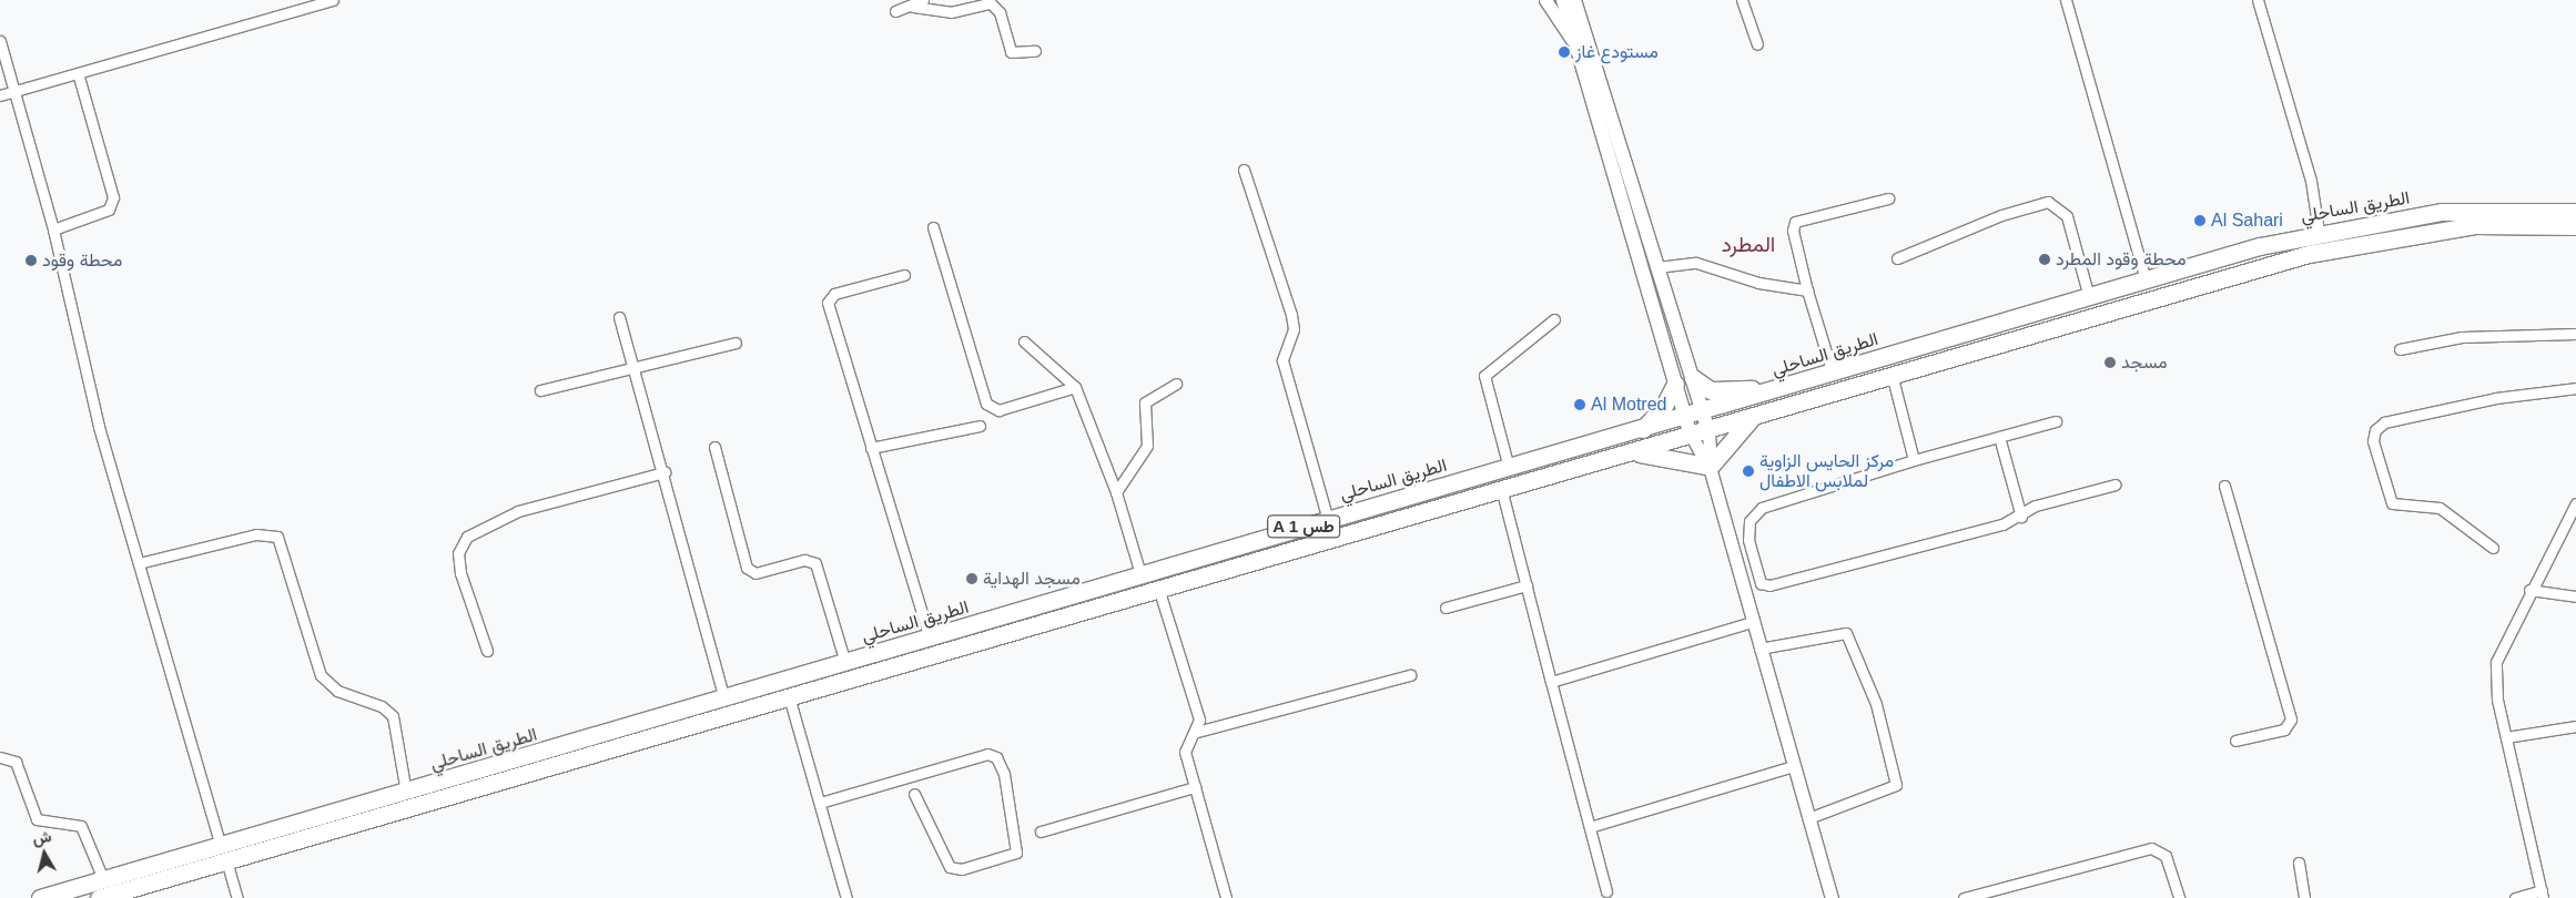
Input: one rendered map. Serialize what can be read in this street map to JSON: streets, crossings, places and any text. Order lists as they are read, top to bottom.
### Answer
{
  "streets": {
    "highway": ["الطريق الساحلي", "A 1 طس"]
  },
  "districts": ["المطرد"],
  "places": [
    "مستودع غاز",
    "Al Sahari",
    "محطة وقود المطرد",
    "محطة وقود",
    "مسجد",
    "Al Motred",
    "مركز الحايس الزاوية لملابس الاطفال",
    "مسجد الهداية"
  ],
  "north": "top"
}
